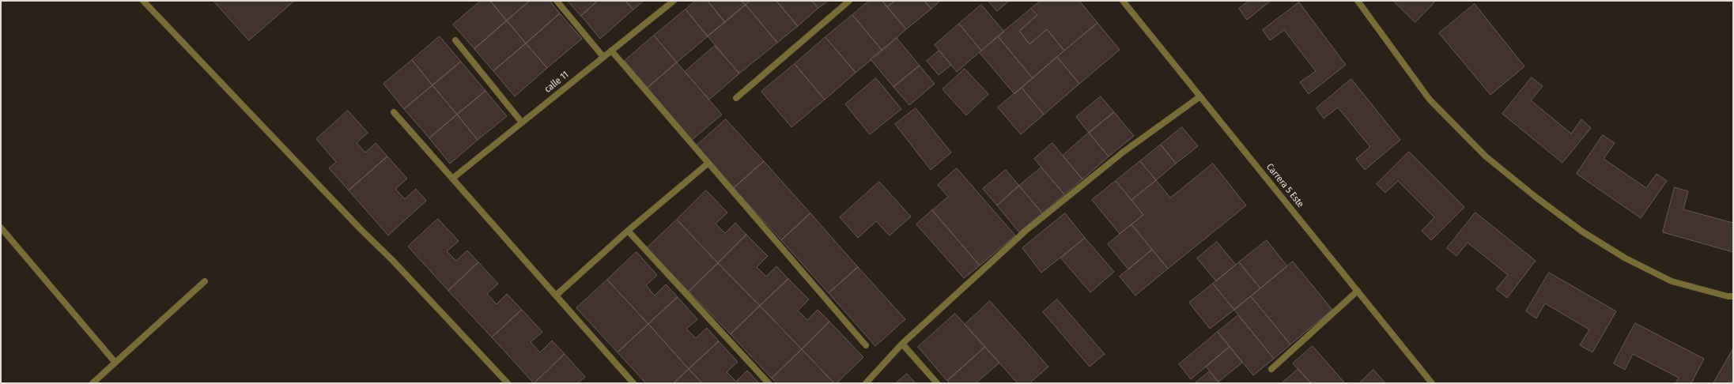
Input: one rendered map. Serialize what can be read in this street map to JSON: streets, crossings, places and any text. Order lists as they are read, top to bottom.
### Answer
{
  "streets": {
    "street": ["calle 11", "Carrera 5 Este"]
  }
}
